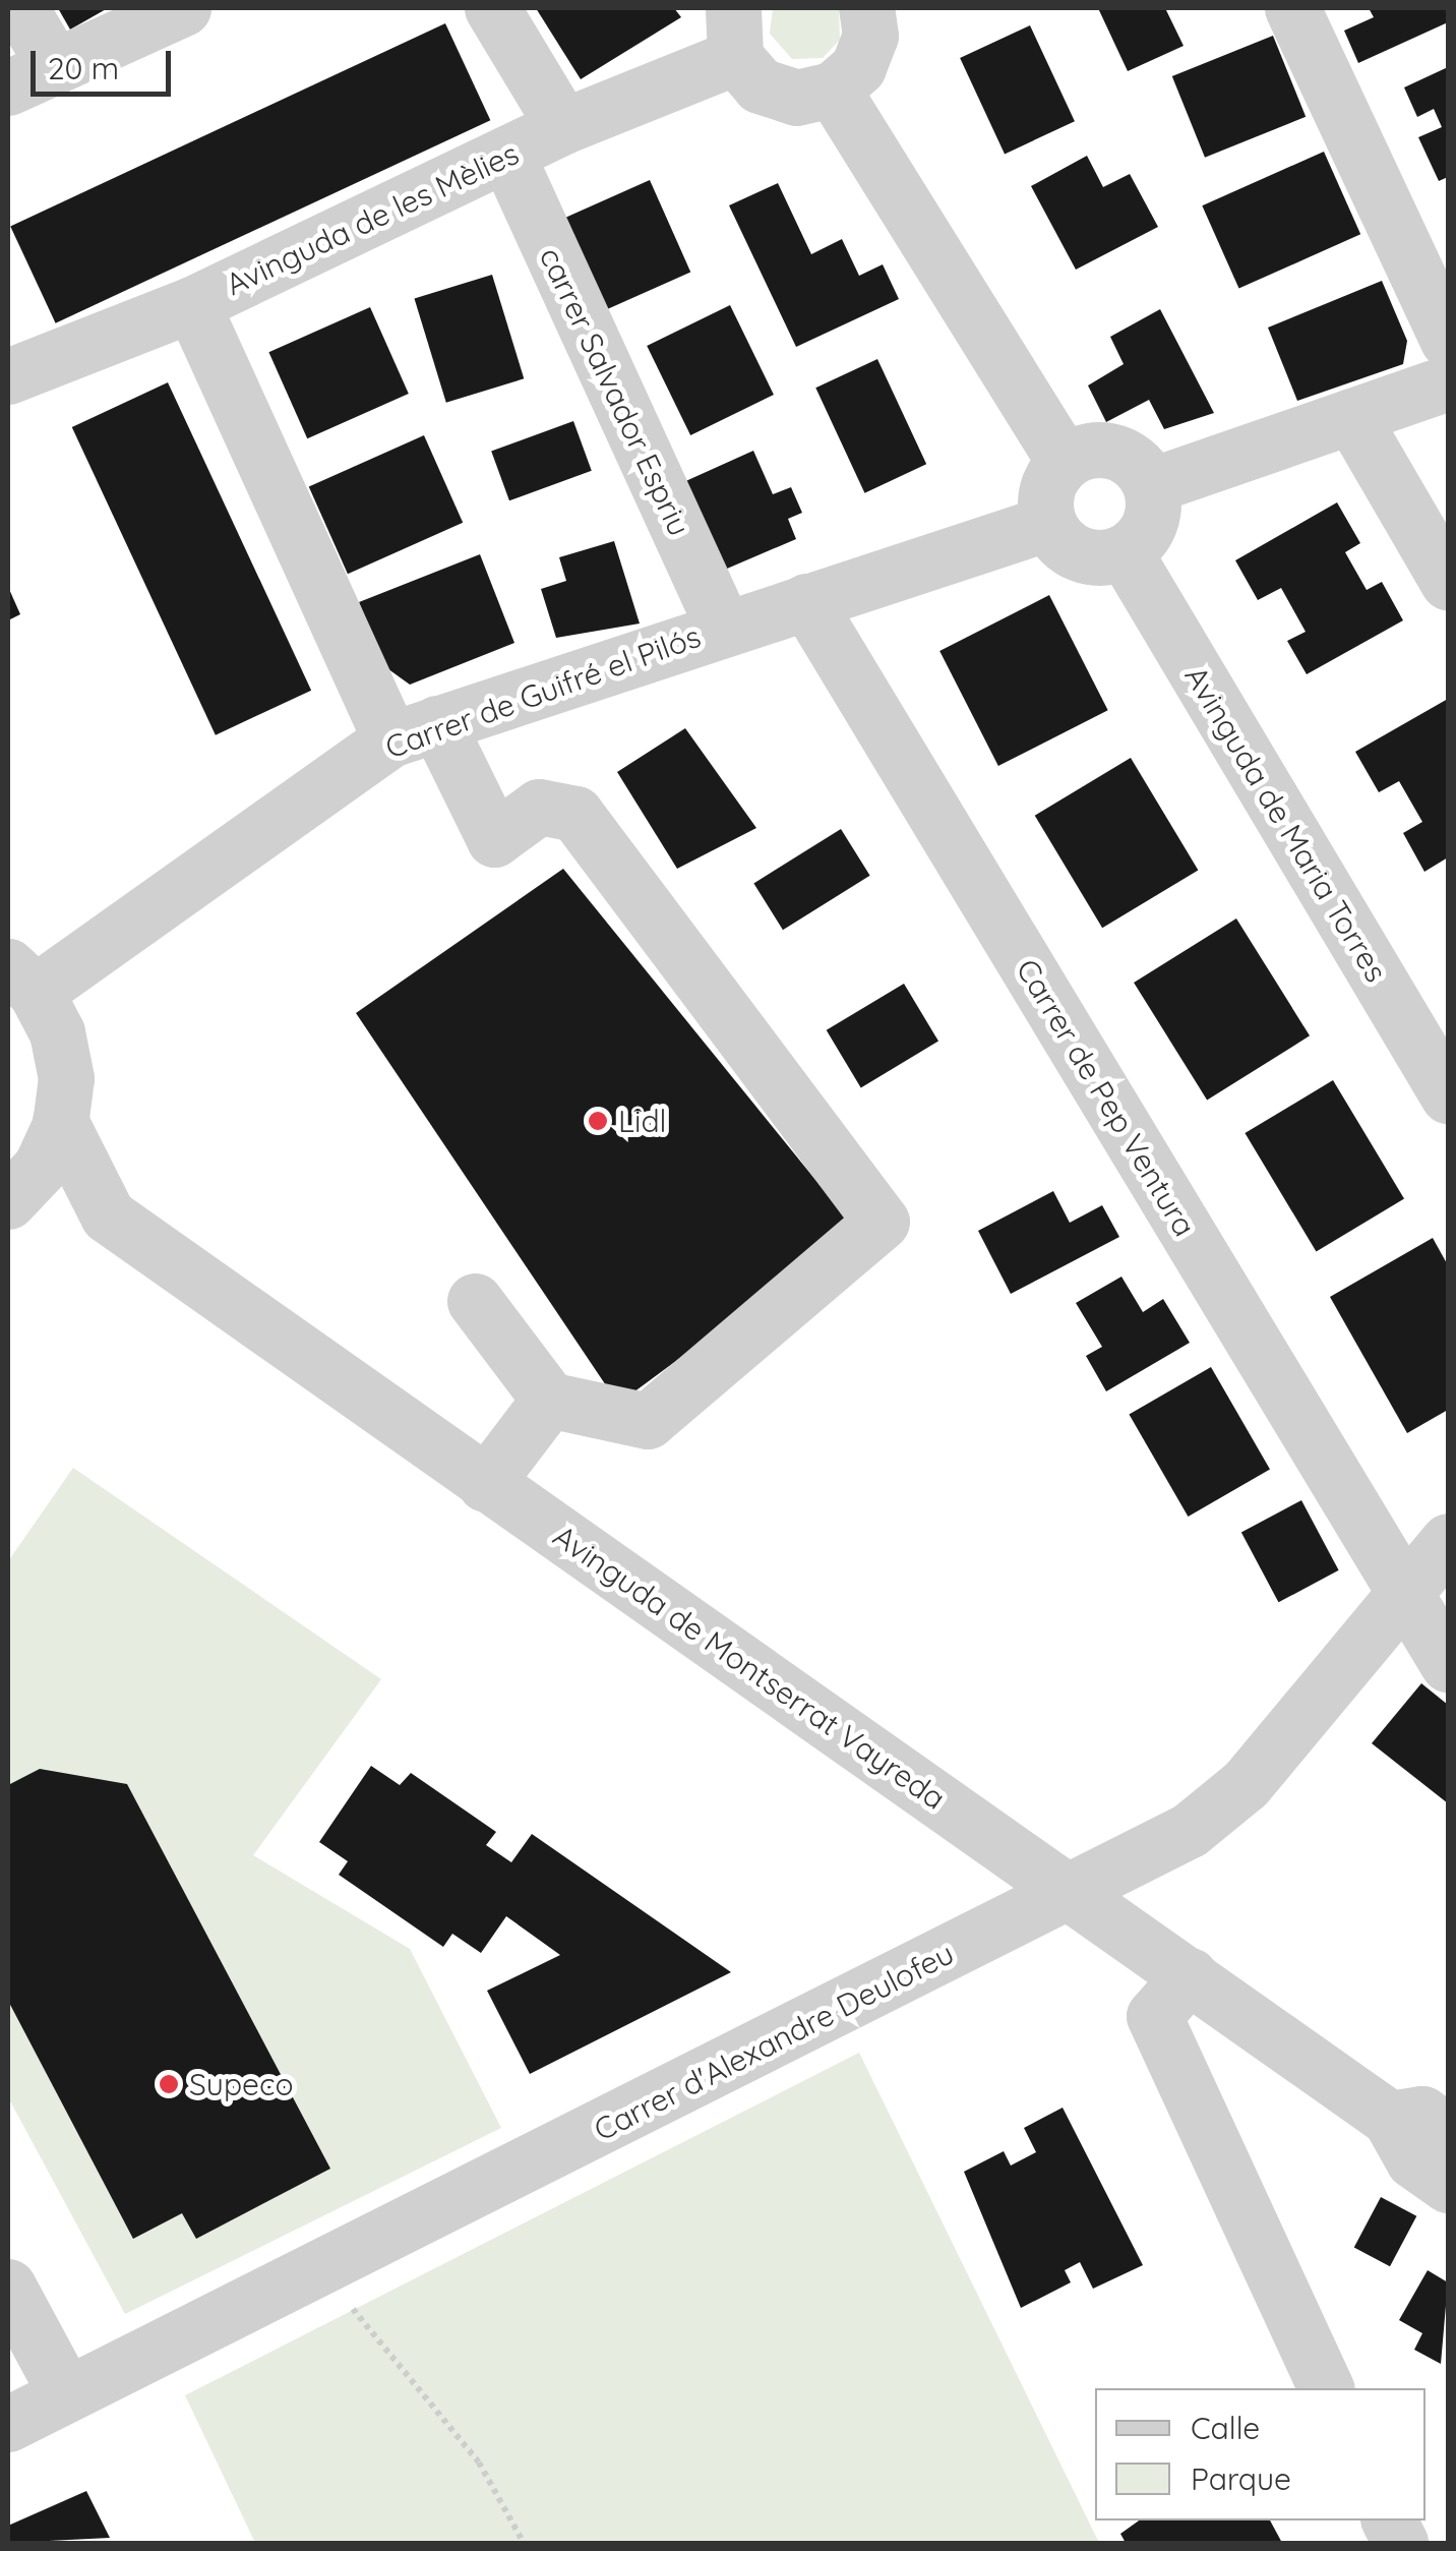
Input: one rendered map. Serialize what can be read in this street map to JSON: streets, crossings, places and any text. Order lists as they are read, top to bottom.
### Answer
{
  "streets": {
    "street": [
      "Avinguda de les Mèlies",
      "carrer Salvador Espriu",
      "Carrer de Guifré el Pilós",
      "Avinguda de Maria Torres",
      "Carrer de Pep Ventura",
      "Avinguda de Montserrat Vayreda",
      "Carrer d'Alexandre Deulofeu"
    ]
  },
  "crossings": [
    ["Avinguda de les Mèlies", "carrer Salvador Espriu"],
    ["carrer Salvador Espriu", "Carrer de Guifré el Pilós"],
    ["Carrer de Guifré el Pilós", "Avinguda de Maria Torres"],
    ["Carrer de Guifré el Pilós", "Carrer de Pep Ventura"],
    ["Carrer de Pep Ventura", "Carrer d'Alexandre Deulofeu"],
    ["Avinguda de Montserrat Vayreda", "Carrer d'Alexandre Deulofeu"]
  ],
  "places": ["Lidl", "Supeco"],
  "legend": ["Calle", "Parque"],
  "scale_bar": "20 m"
}
